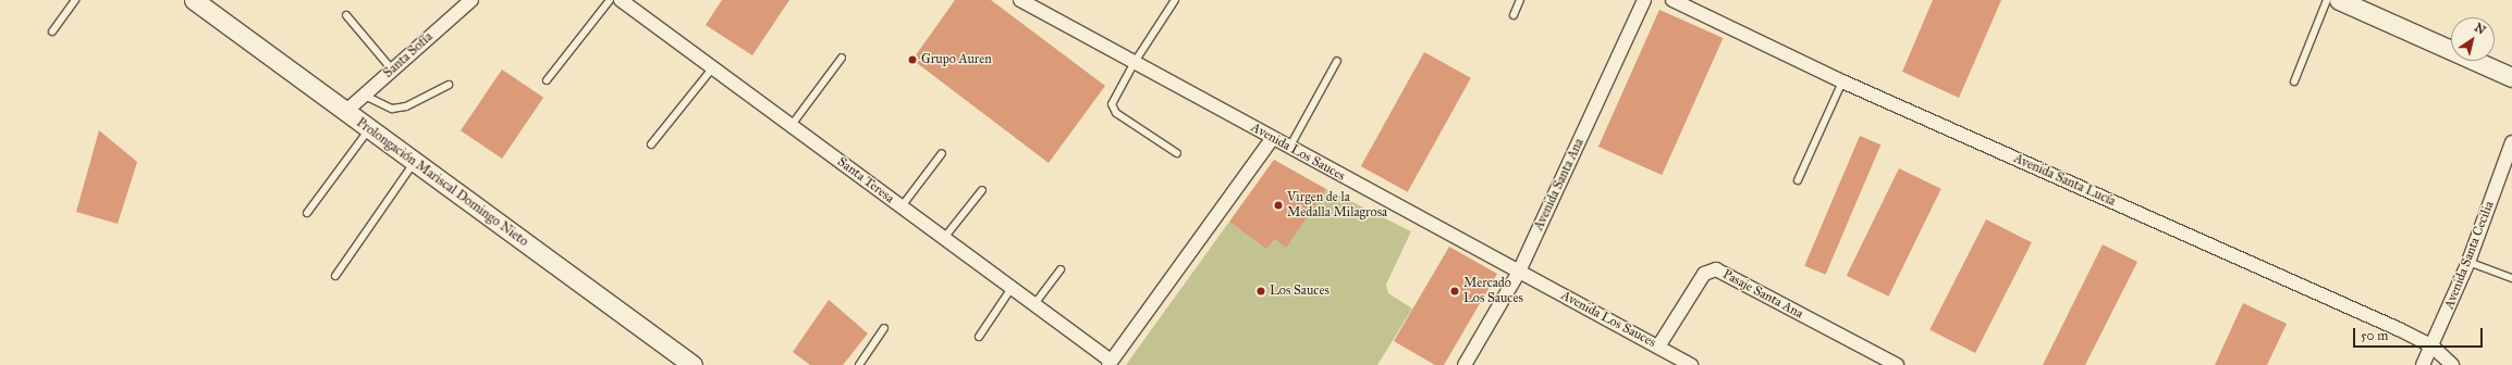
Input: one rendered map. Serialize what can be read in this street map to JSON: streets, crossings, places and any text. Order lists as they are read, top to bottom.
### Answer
{
  "streets": {
    "street": [
      "Santa Sofía",
      "Avenida Los Sauces",
      "Santa Teresa",
      "Avenida Santa Lucía",
      "Prolongación Mariscal Domingo Nieto",
      "Avenida Santa Ana",
      "Avenida Santa Cecilia",
      "Pasaje Santa Ana"
    ]
  },
  "crossings": [
    ["Santa Sofía", "Prolongación Mariscal Domingo Nieto"],
    ["Avenida Los Sauces", "Avenida Santa Ana"],
    ["Avenida Los Sauces", "Pasaje Santa Ana"],
    ["Avenida Santa Lucía", "Avenida Santa Cecilia"]
  ],
  "places": [
    "Grupo Auren",
    "Virgen de la Medalla Milagrosa",
    "Los Sauces",
    "Mercado Los Sauces"
  ],
  "scale_bar": "50 m",
  "north": "top right"
}
